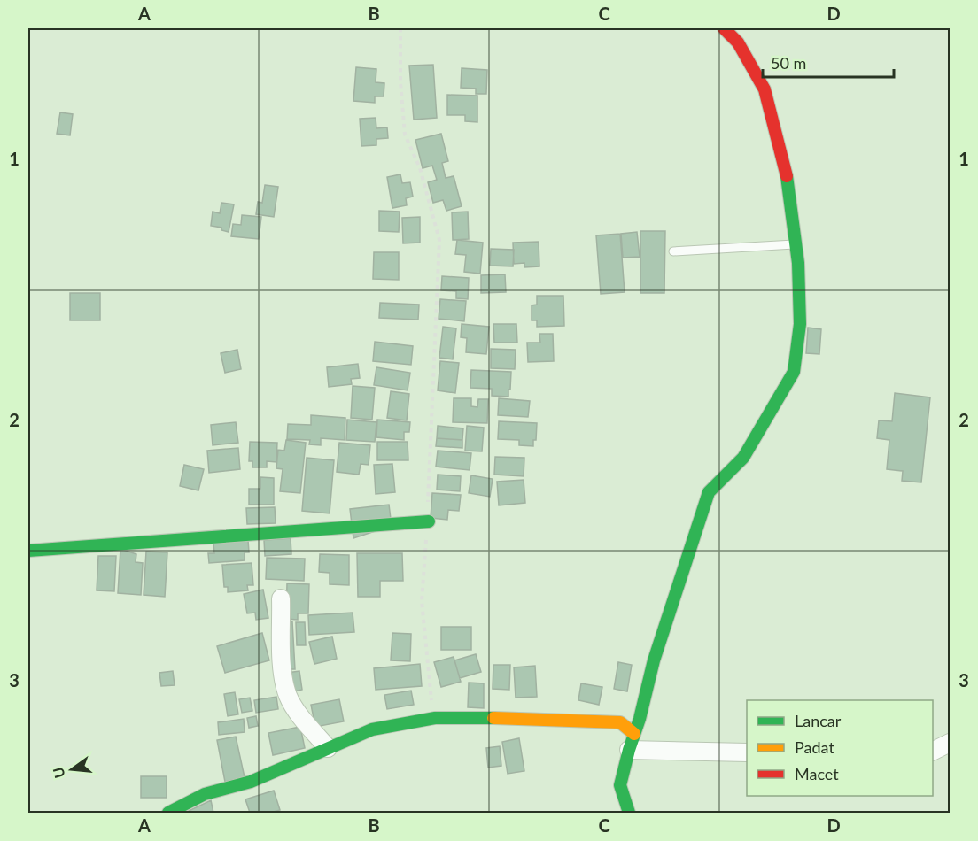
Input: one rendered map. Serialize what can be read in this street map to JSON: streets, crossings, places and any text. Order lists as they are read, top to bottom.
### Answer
{
  "legend": ["Lancar", "Padat", "Macet"],
  "scale_bar": "50 m",
  "north": "left",
  "grid": {
    "columns": [
      "A",
      "B",
      "C",
      "D"
    ],
    "rows": ["1", "2", "3"]
  }
}
